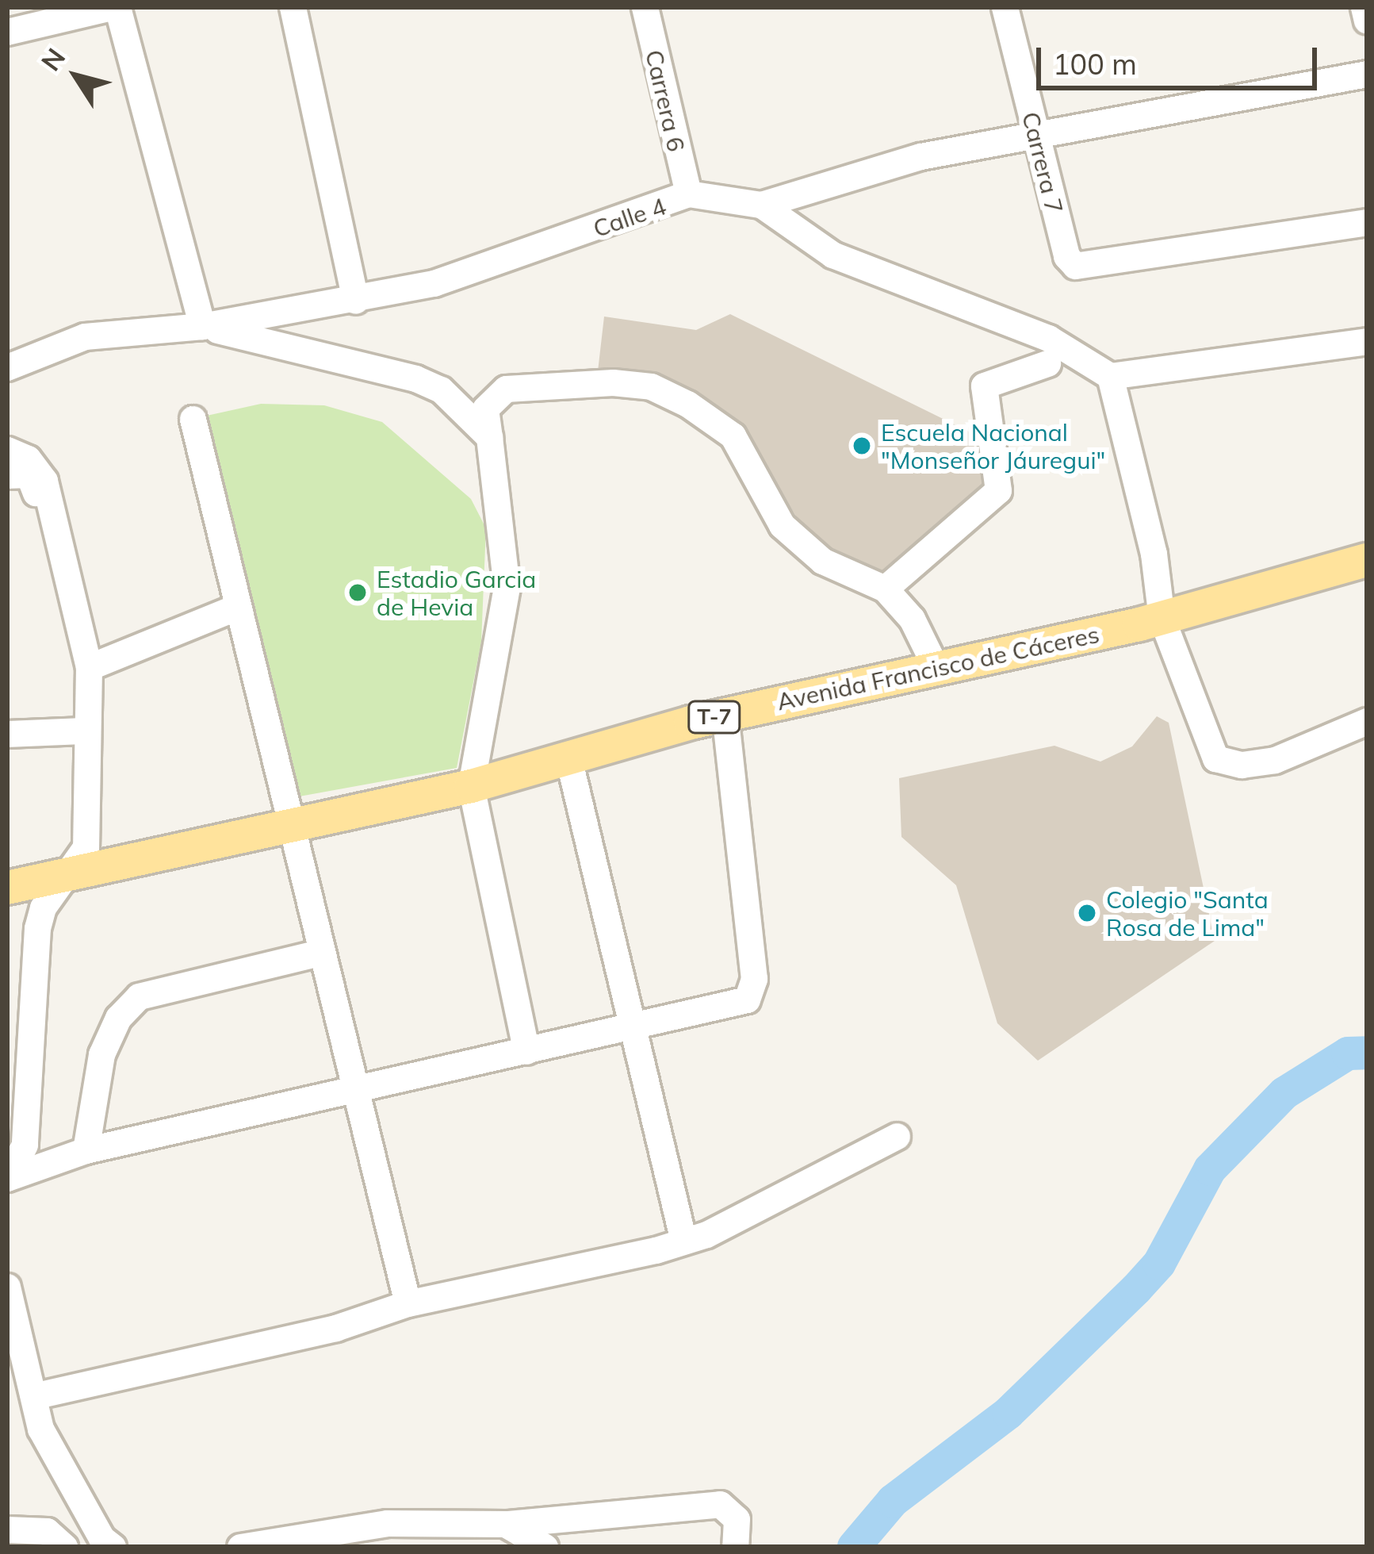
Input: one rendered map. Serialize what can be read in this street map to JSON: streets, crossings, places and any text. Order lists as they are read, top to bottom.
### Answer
{
  "streets": {
    "main road": ["Avenida Francisco de Cáceres", "T-7"],
    "street": ["Carrera 6", "Carrera 7", "Calle 4"]
  },
  "crossings": [
    ["Carrera 6", "Calle 4"],
    ["Carrera 7", "Calle 4"]
  ],
  "places": ["Escuela Nacional \"Monseñor Jáuregui\"", "Estadio Garcia de Hevia", "Colegio \"Santa Rosa de Lima\""],
  "scale_bar": "100 m",
  "north": "top left"
}
